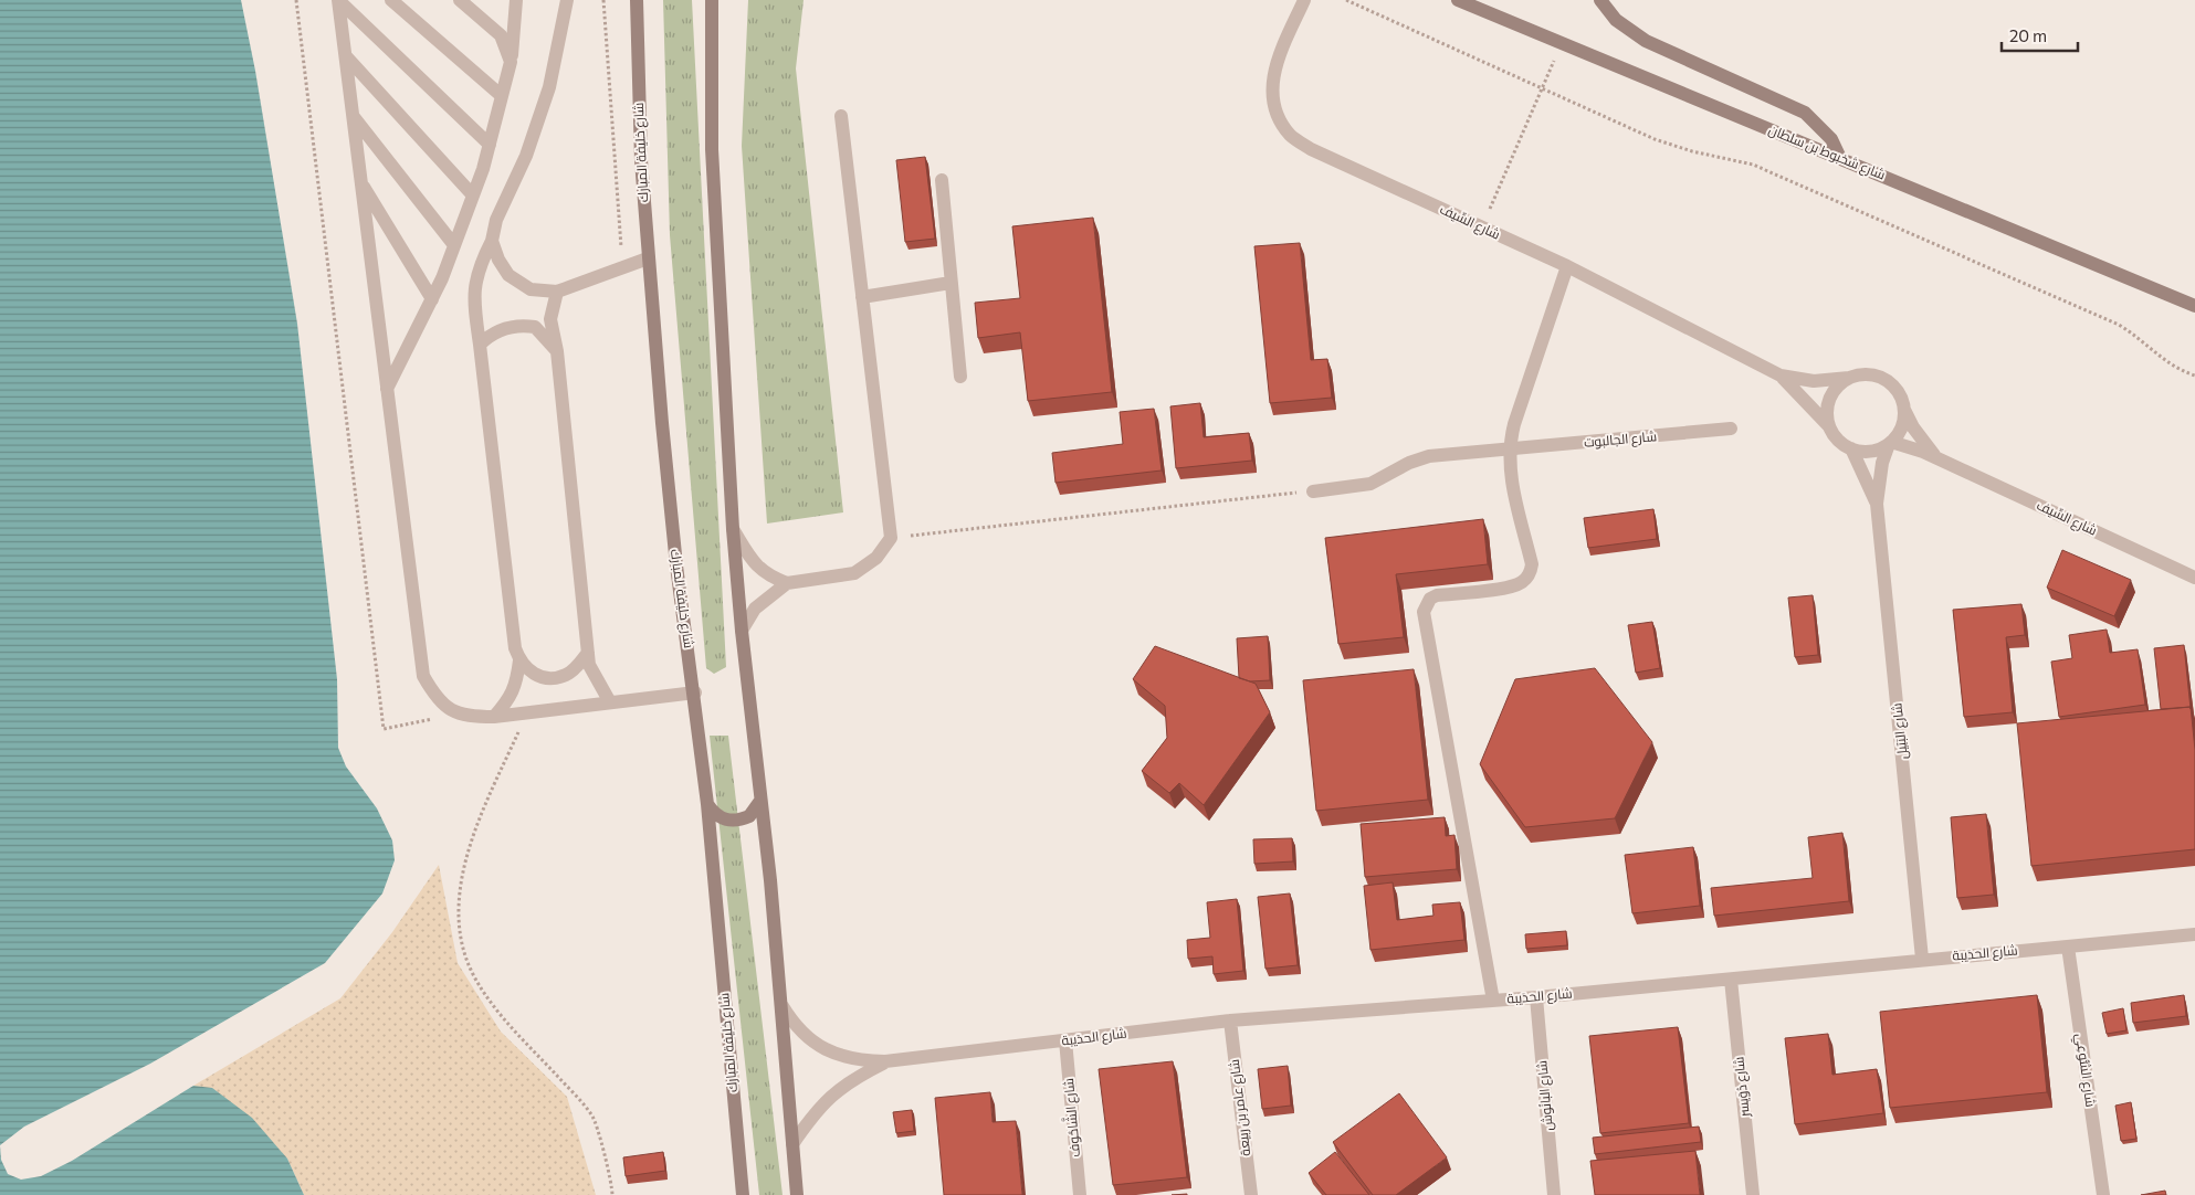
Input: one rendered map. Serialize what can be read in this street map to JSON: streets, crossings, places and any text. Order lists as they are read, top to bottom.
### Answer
{
  "streets": {
    "street": [
      "شارع خليفة المبارك",
      "شارع شخبوط بن سلطان",
      "شارع السِّيف",
      "شارع الجالبوت",
      "شارع البَتِيل",
      "شارع الحدَيبة",
      "شارع الشُّوعِي",
      "شارع دُوَيسر",
      "شارع البانُوش",
      "شارع عامر بن ربيعة",
      "شارع الشَّاحُوف"
    ]
  },
  "crossings": [
    ["شارع السِّيف", "شارع البَتِيل"],
    ["شارع البَتِيل", "شارع الحدَيبة"],
    ["شارع الحدَيبة", "شارع الشُّوعِي"],
    ["شارع الحدَيبة", "شارع دُوَيسر"],
    ["شارع الحدَيبة", "شارع البانُوش"],
    ["شارع الحدَيبة", "شارع عامر بن ربيعة"],
    ["شارع الحدَيبة", "شارع الشَّاحُوف"]
  ],
  "scale_bar": "20 m"
}
